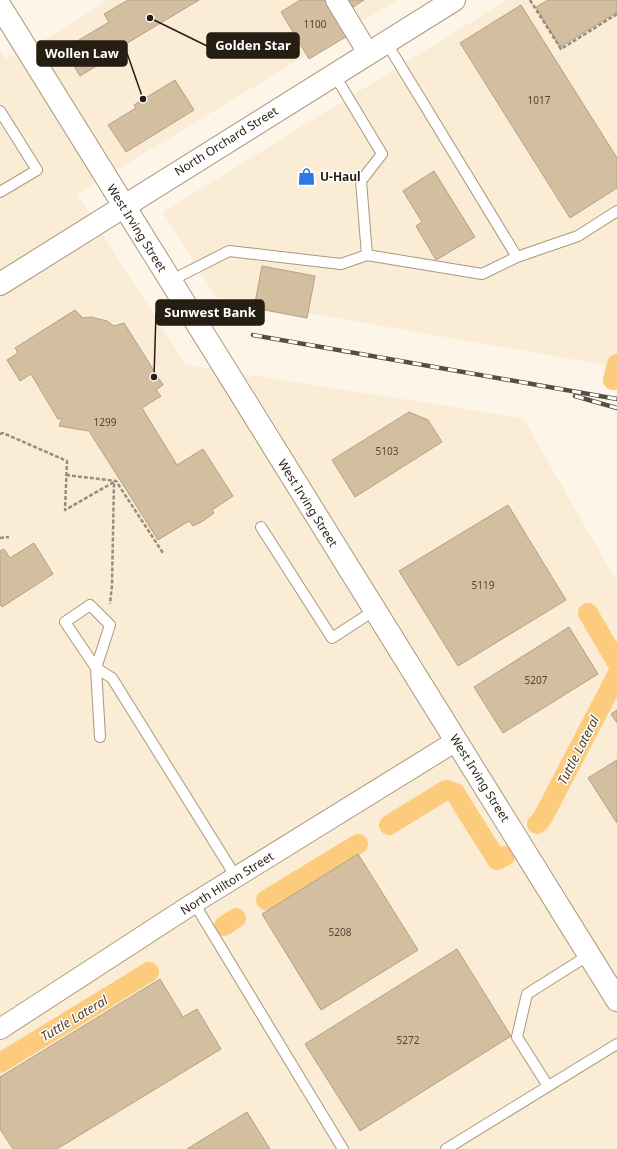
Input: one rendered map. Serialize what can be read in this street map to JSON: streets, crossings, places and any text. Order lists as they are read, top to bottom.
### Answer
{
  "streets": {
    "street": ["North Orchard Street", "West Irving Street", "North Hilton Street"]
  },
  "crossings": [
    ["North Orchard Street", "West Irving Street"],
    ["West Irving Street", "North Hilton Street"]
  ],
  "water": ["Tuttle Lateral"],
  "places": {
    "other": ["Golden Star", "Wollen Law", "Sunwest Bank"],
    "shop": ["U-Haul"]
  },
  "house_numbers": [
    "1100",
    "1017",
    "1299",
    "5103",
    "5119",
    "5207",
    "5208",
    "5272"
  ]
}
